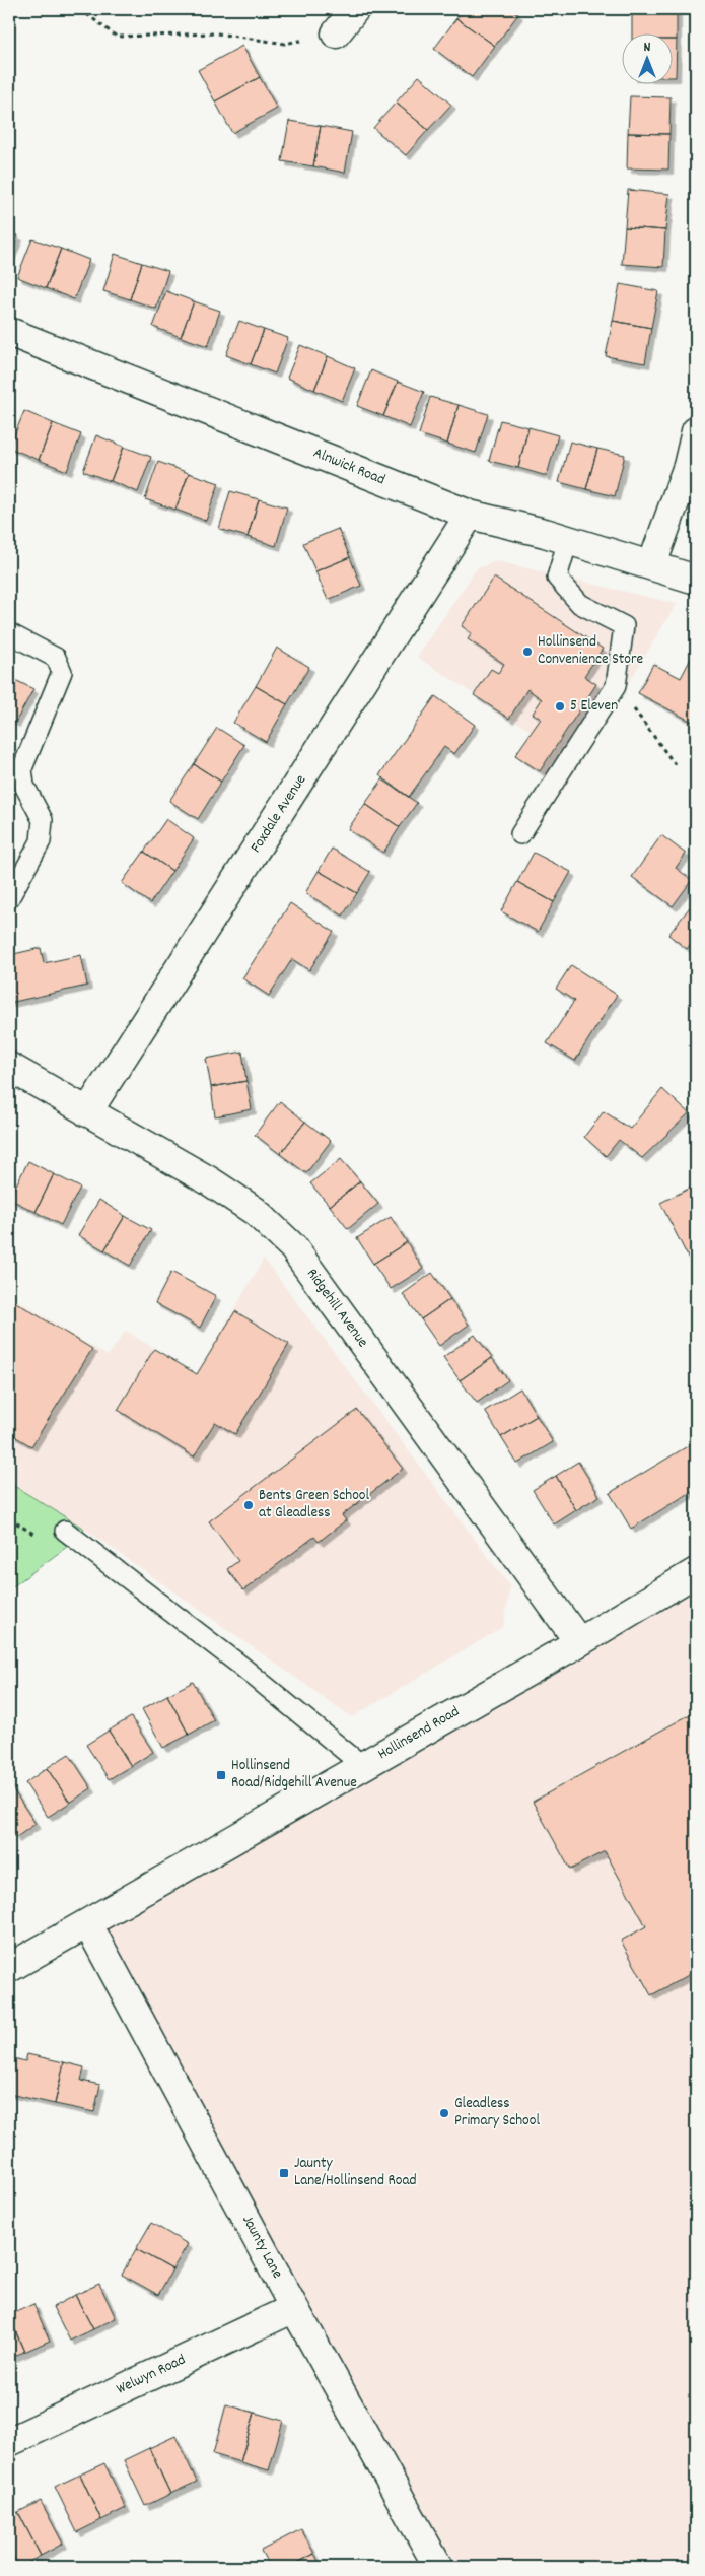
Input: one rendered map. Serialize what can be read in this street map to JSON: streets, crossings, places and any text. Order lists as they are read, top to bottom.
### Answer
{
  "streets": {
    "street": [
      "Alnwick Road",
      "Foxdale Avenue",
      "Ridgehill Avenue",
      "Hollinsend Road",
      "Jaunty Lane",
      "Welwyn Road"
    ]
  },
  "crossings": [
    ["Alnwick Road", "Foxdale Avenue"],
    ["Foxdale Avenue", "Ridgehill Avenue"],
    ["Ridgehill Avenue", "Hollinsend Road"],
    ["Hollinsend Road", "Jaunty Lane"],
    ["Jaunty Lane", "Welwyn Road"]
  ],
  "places": {
    "other": [
      "Hollinsend Convenience Store",
      "5 Eleven",
      "Bents Green School at Gleadless",
      "Gleadless Primary School"
    ],
    "transit": ["Hollinsend Road/Ridgehill Avenue", "Jaunty Lane/Hollinsend Road"]
  },
  "north": "top"
}
